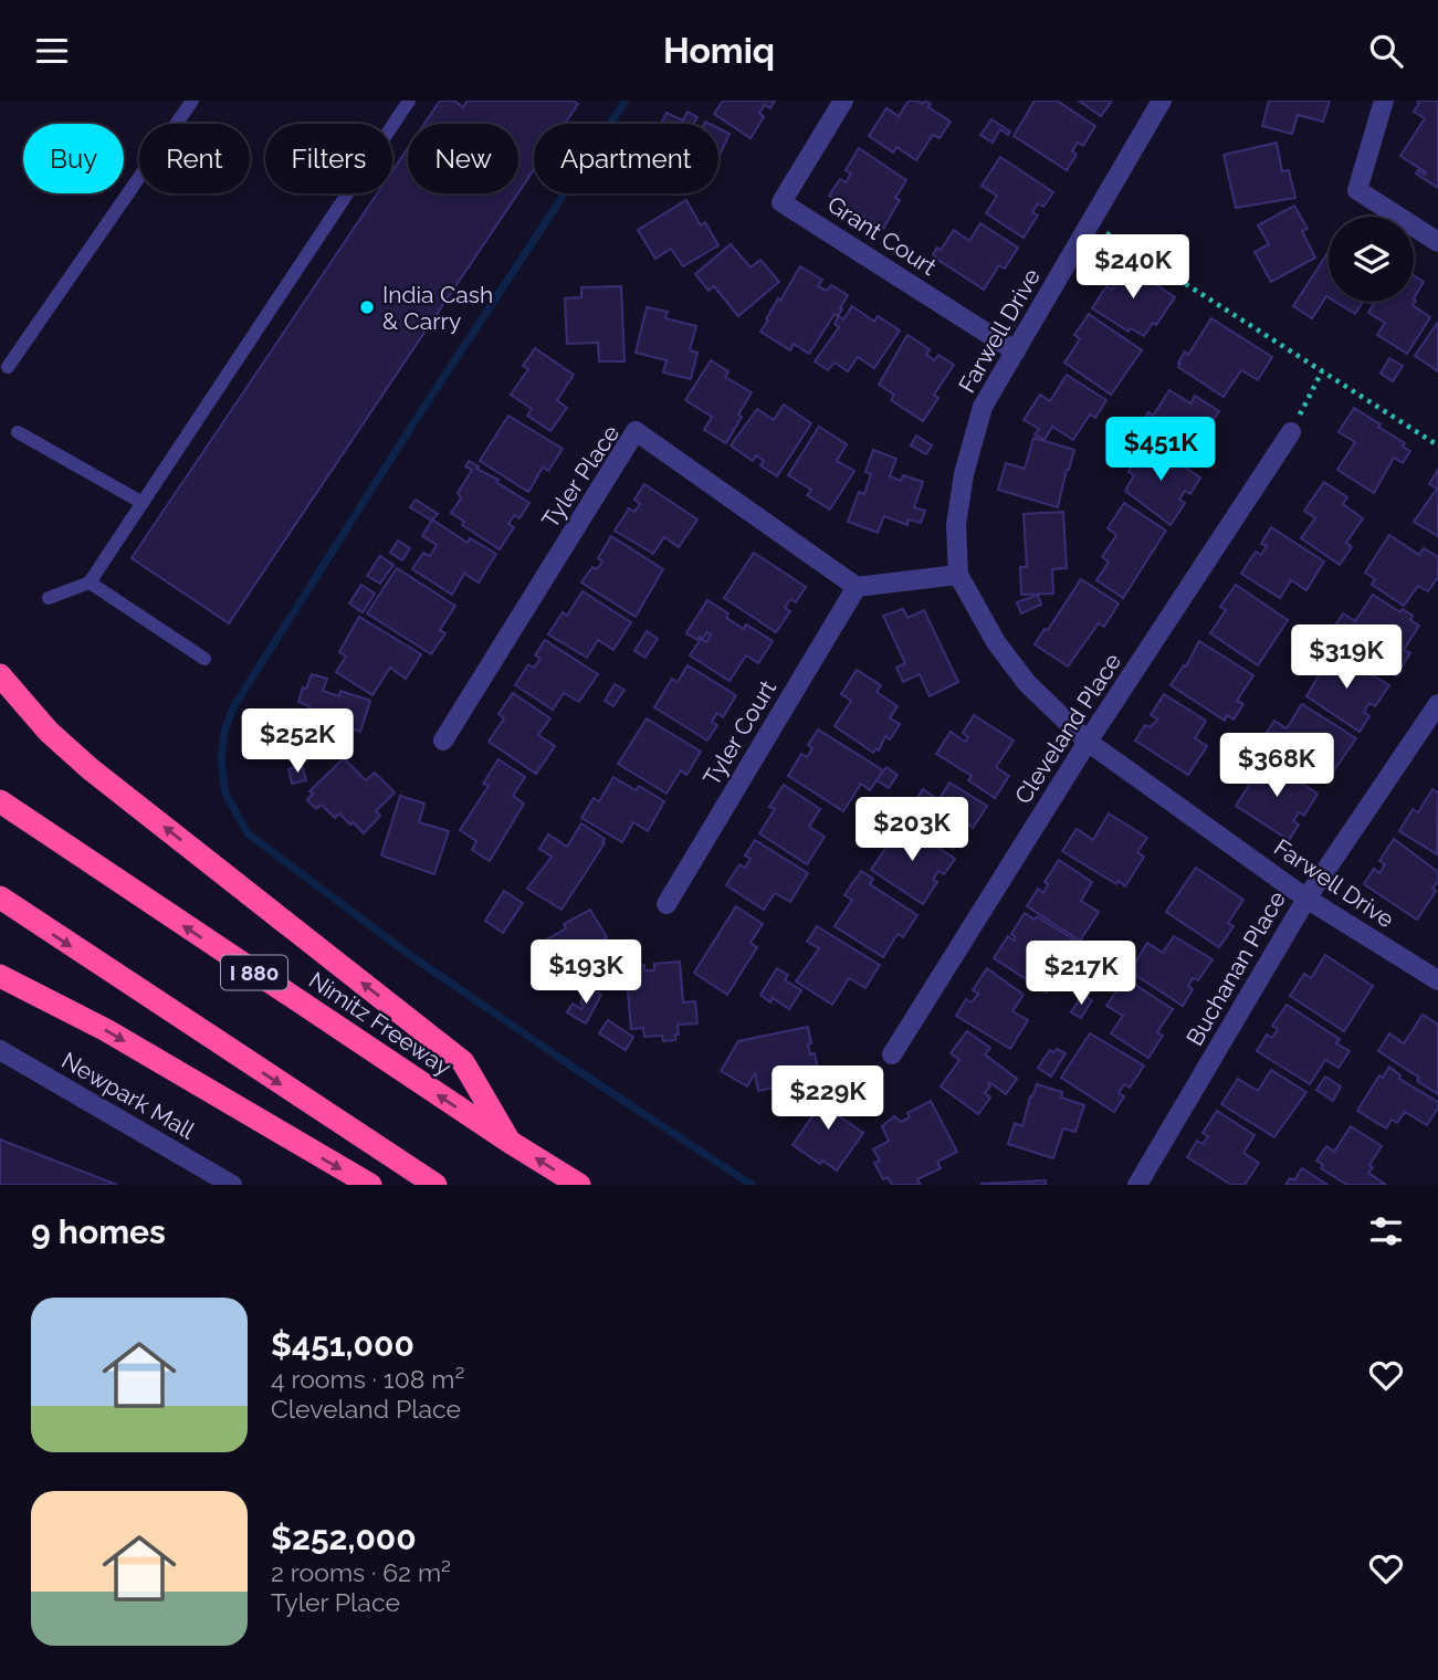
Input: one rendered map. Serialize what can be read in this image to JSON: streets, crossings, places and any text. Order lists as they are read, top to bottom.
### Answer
{
  "streets": {
    "highway": ["I 880", "Nimitz Freeway"],
    "street": [
      "Grant Court",
      "Farwell Drive",
      "Tyler Place",
      "Cleveland Place",
      "Tyler Court",
      "Buchanan Place",
      "Newpark Mall"
    ]
  },
  "crossings": [
    ["Grant Court", "Farwell Drive"],
    ["Farwell Drive", "Cleveland Place"],
    ["Farwell Drive", "Buchanan Place"],
    ["Tyler Place", "Tyler Court"]
  ],
  "places": ["India Cash & Carry"],
  "page": {
    "header": "Homiq",
    "chip": [
      "Buy",
      "Rent",
      "Filters",
      "New",
      "Apartment"
    ],
    "price": [
      "$240K",
      "$451K",
      "$319K",
      "$252K",
      "$368K",
      "$203K",
      "$193K",
      "$217K",
      "$229K"
    ],
    "heading": "9 homes",
    "list": [
      {
        "name": "$451,000",
        "note": "4 rooms · 108 m² · Cleveland Place"
      },
      {
        "name": "$252,000",
        "note": "2 rooms · 62 m² · Tyler Place"
      }
    ]
  }
}
